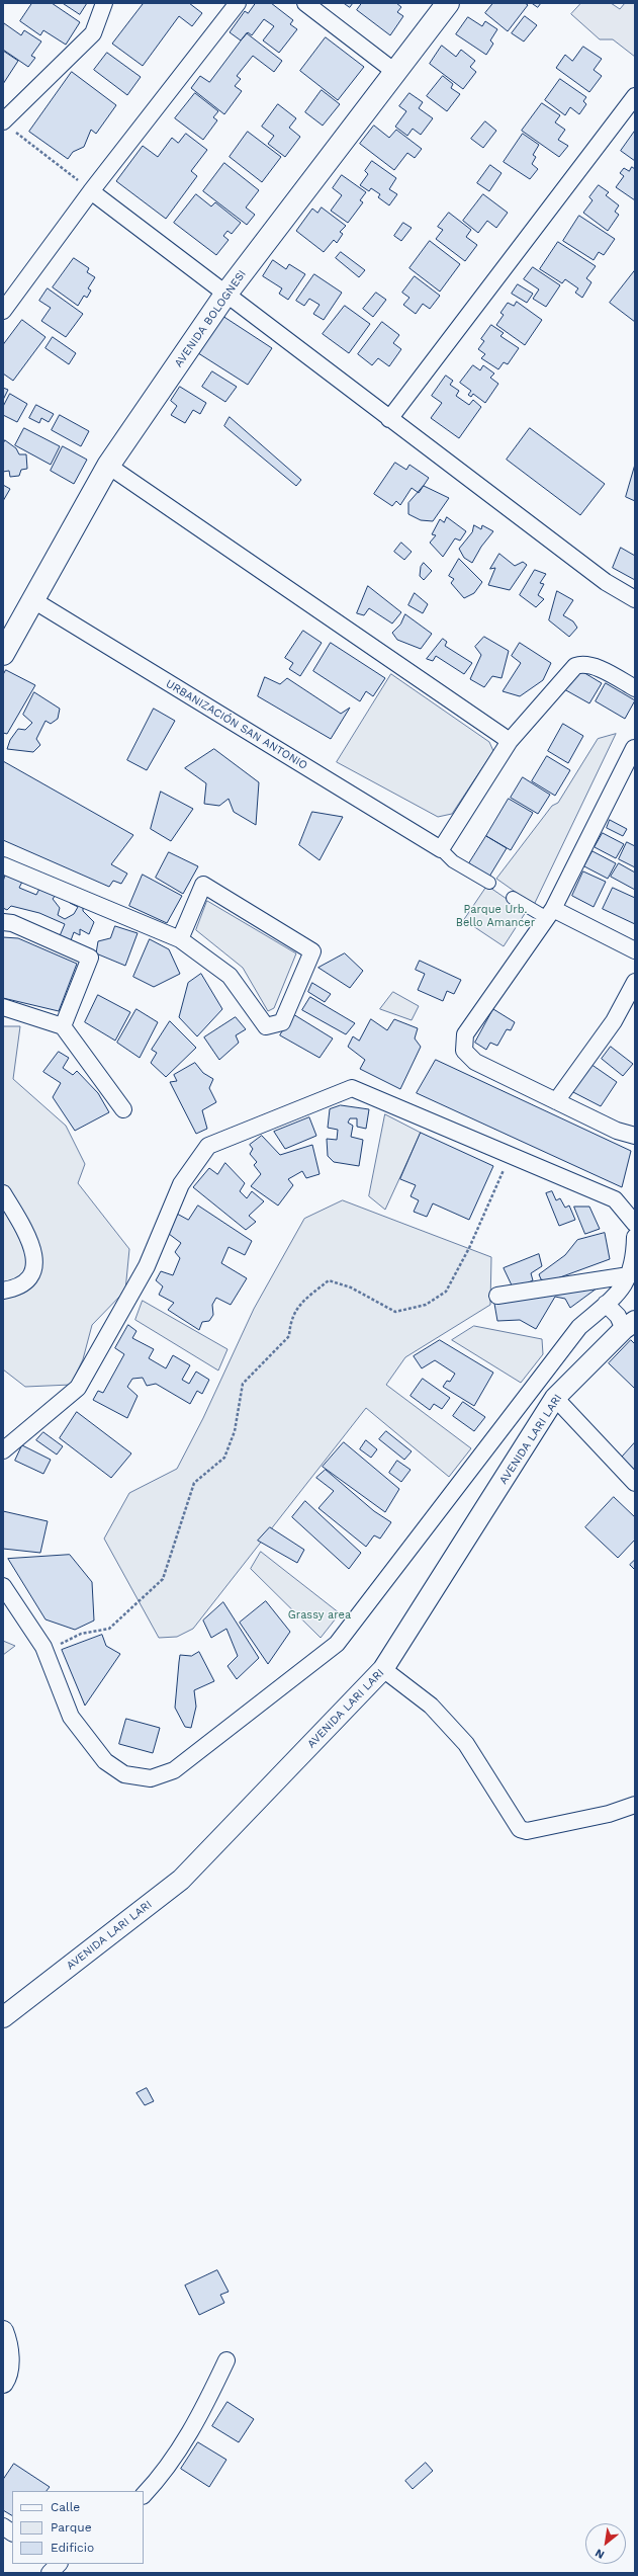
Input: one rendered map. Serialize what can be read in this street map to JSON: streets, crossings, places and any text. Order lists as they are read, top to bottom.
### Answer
{
  "streets": {
    "main road": ["AVENIDA BOLOGNESI"],
    "street": ["URBANIZACIÓN SAN ANTONIO", "AVENIDA LARI LARI"]
  },
  "crossings": [
    ["AVENIDA BOLOGNESI", "URBANIZACIÓN SAN ANTONIO"]
  ],
  "parks": ["Parque Urb. Bello Amancer", "Grassy area"],
  "legend": ["Calle", "Parque", "Edificio"],
  "north": "bottom left"
}
